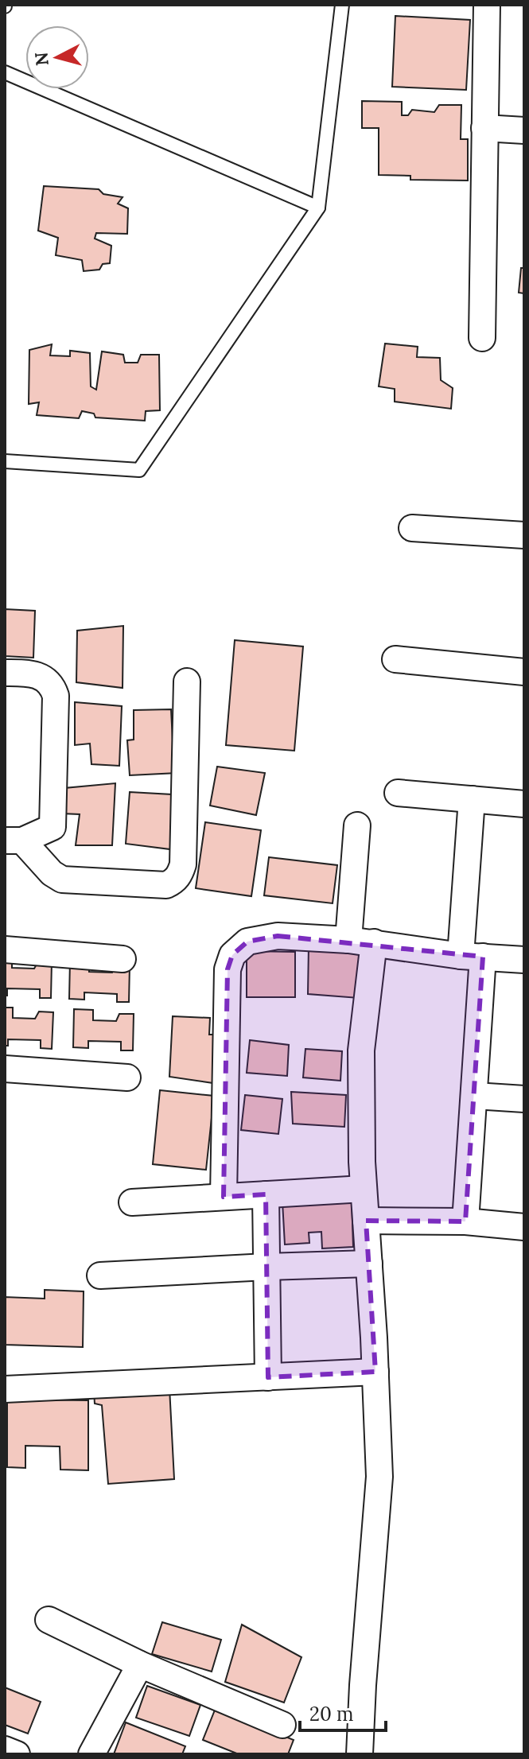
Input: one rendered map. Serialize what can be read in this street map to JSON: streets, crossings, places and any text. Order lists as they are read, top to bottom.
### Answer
{
  "scale_bar": "20 m",
  "north": "left"
}
